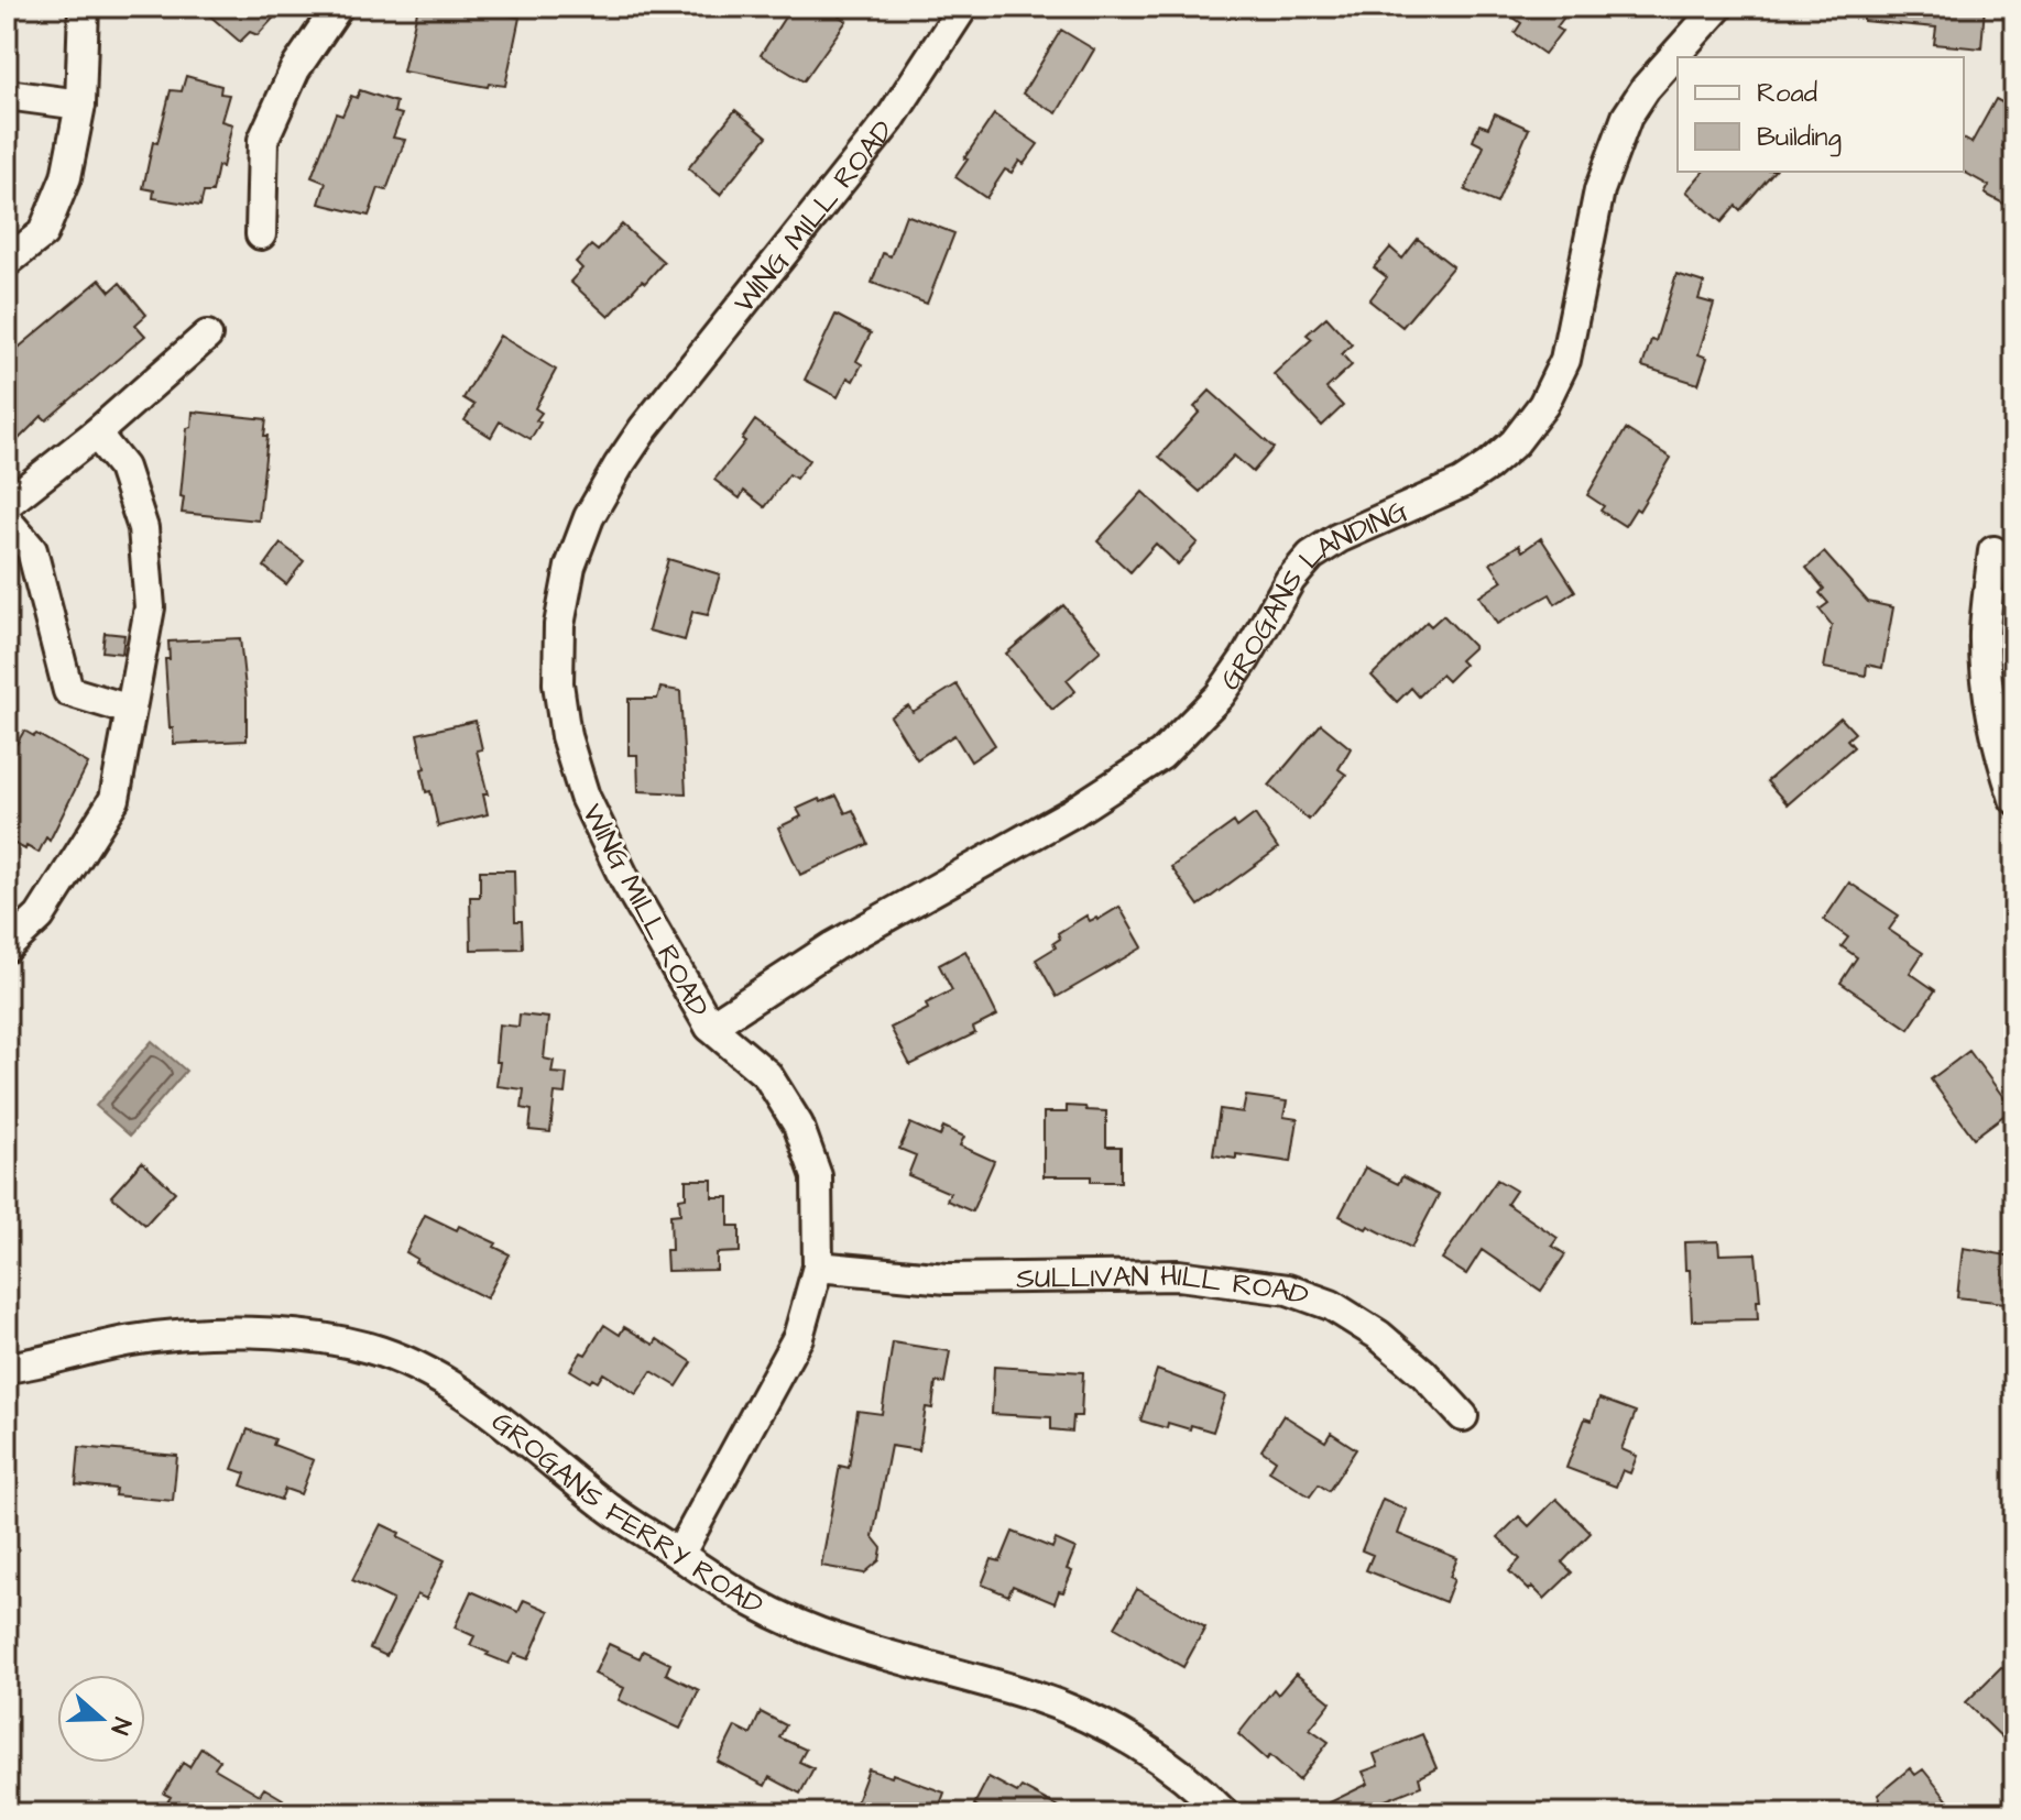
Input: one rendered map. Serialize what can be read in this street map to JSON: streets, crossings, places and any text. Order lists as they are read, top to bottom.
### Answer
{
  "streets": {
    "street": [
      "WING MILL ROAD",
      "GROGANS LANDING",
      "SULLIVAN HILL ROAD",
      "GROGANS FERRY ROAD"
    ]
  },
  "crossings": [
    ["WING MILL ROAD", "GROGANS LANDING"],
    ["WING MILL ROAD", "SULLIVAN HILL ROAD"],
    ["WING MILL ROAD", "GROGANS FERRY ROAD"]
  ],
  "legend": ["Road", "Building"],
  "north": "right"
}
